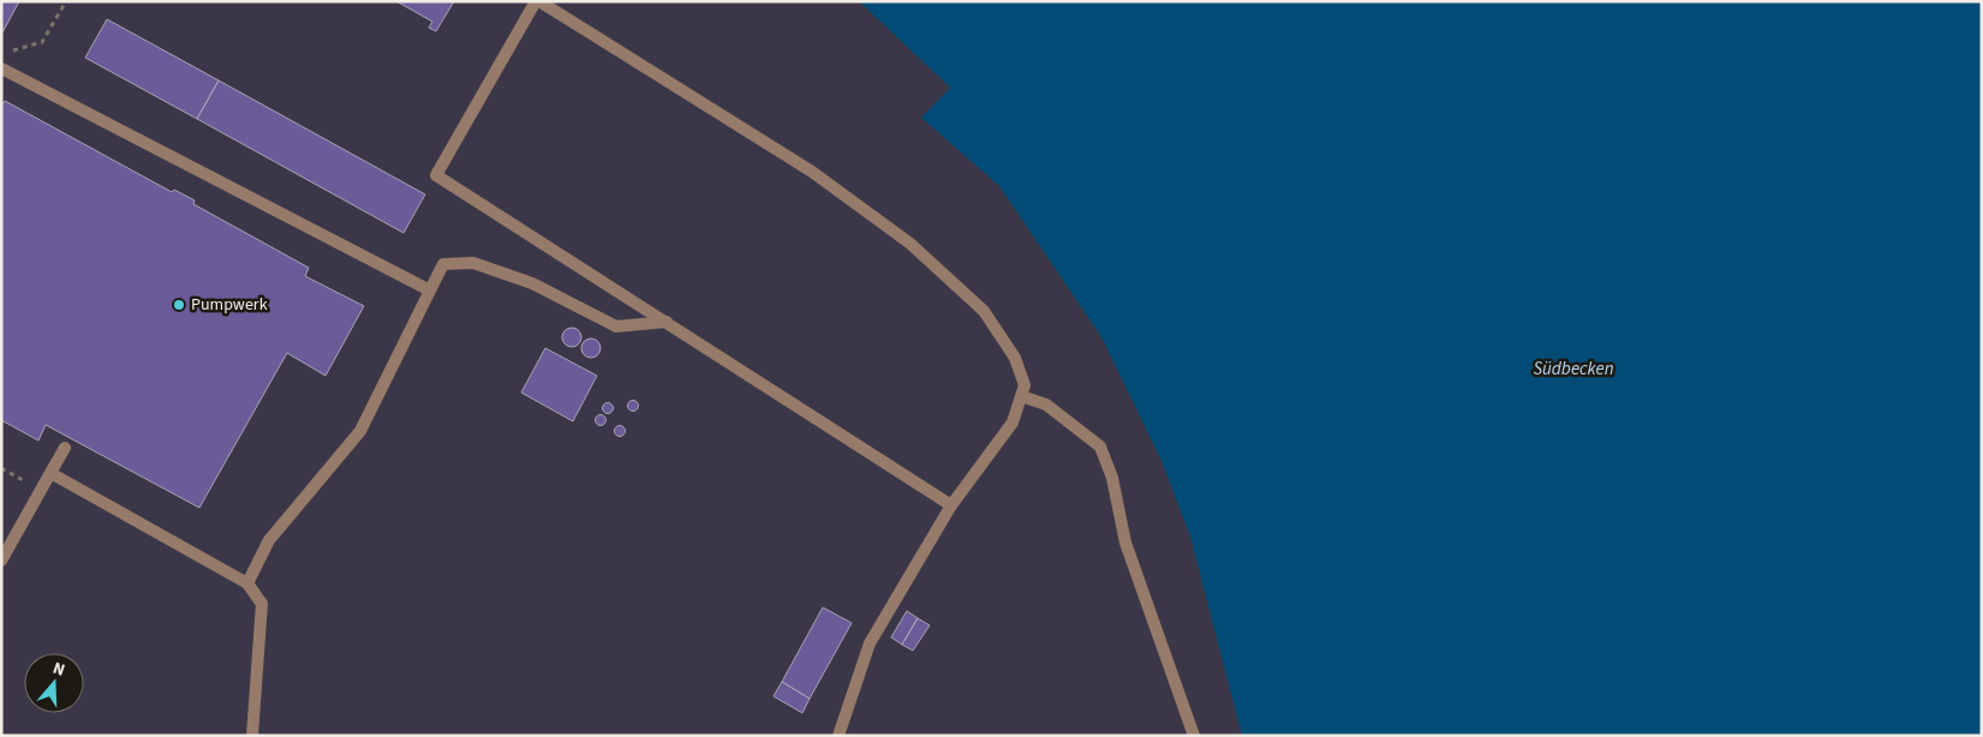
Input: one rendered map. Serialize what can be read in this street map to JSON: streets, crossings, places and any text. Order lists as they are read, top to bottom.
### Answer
{
  "water": ["Südbecken"],
  "places": ["Pumpwerk"],
  "north": "top"
}
